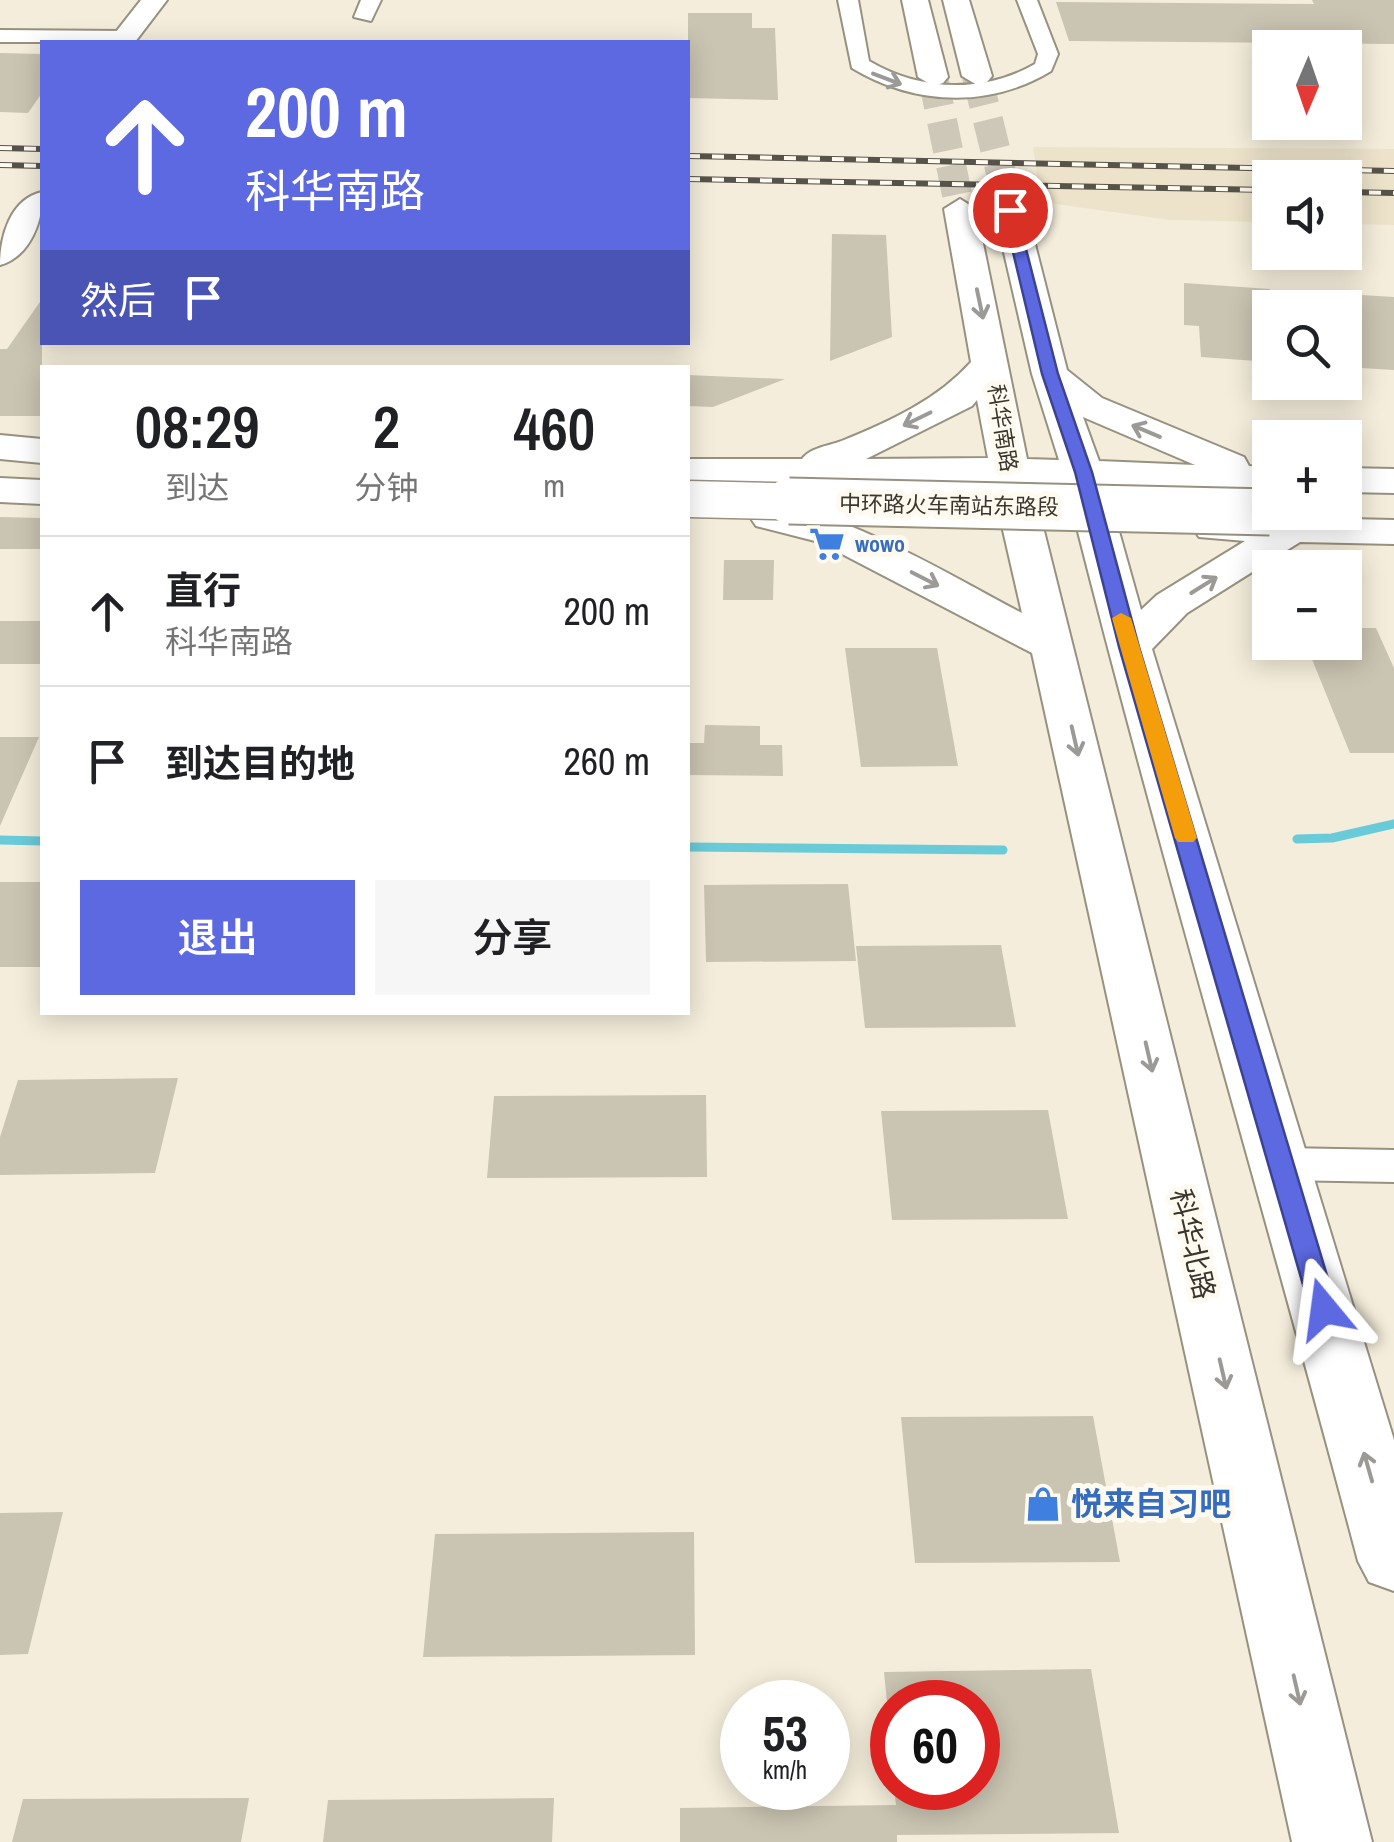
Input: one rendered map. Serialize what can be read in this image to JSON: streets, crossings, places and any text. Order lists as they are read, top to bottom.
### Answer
{
  "streets": {
    "main road": ["科华南路", "中环路火车南站东路段", "科华北路"]
  },
  "crossings": [
    ["科华南路", "科华北路"]
  ],
  "places": {
    "supermarket": ["wowo"],
    "shop": ["悦来自习吧"]
  },
  "north": "bottom",
  "page": {
    "map_buttons": ["+", "−"],
    "turn": ["200 m", "科华南路"],
    "then": "然后",
    "eta": [
      "08:29",
      "到达",
      "2",
      "分钟",
      "460",
      "m"
    ],
    "list": [
      {
        "name": "直行",
        "note": "科华南路",
        "value": "200 m"
      },
      {
        "name": "到达目的地",
        "value": "260 m"
      }
    ],
    "buttons": ["退出", "分享"],
    "speed": "53 km/h",
    "limit": "60"
  }
}
